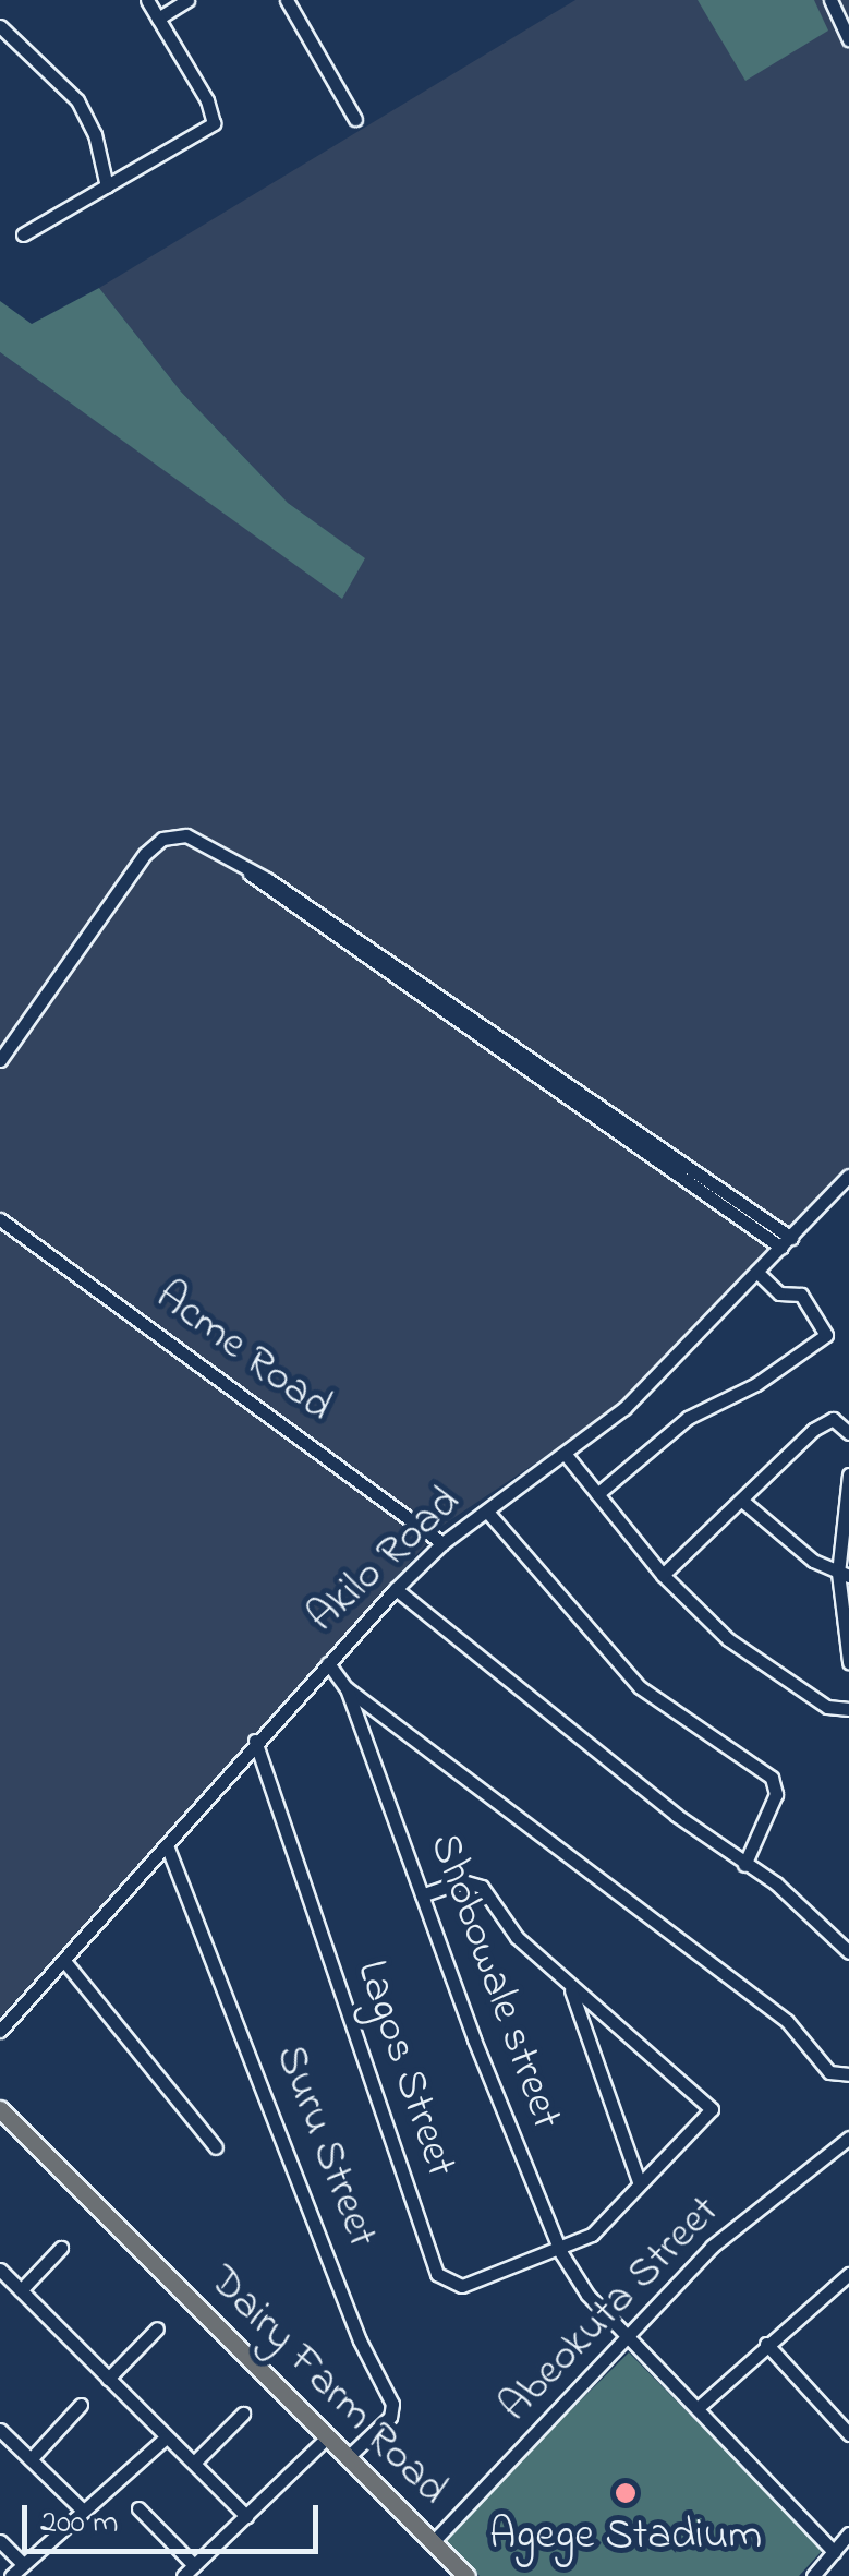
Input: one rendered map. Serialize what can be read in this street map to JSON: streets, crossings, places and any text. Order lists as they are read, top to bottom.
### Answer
{
  "streets": {
    "main road": ["Dairy Farm Road"],
    "street": [
      "Acme Road",
      "Akilo Road",
      "Shobowale street",
      "Lagos Street",
      "Suru Street",
      "Abeokuta Street"
    ]
  },
  "crossings": [
    ["Acme Road", "Akilo Road"],
    ["Akilo Road", "Lagos Street"],
    ["Akilo Road", "Suru Street"],
    ["Shobowale street", "Lagos Street"],
    ["Shobowale street", "Abeokuta Street"],
    ["Suru Street", "Dairy Farm Road"],
    ["Abeokuta Street", "Dairy Farm Road"]
  ],
  "places": ["Agege Stadium"],
  "scale_bar": "200 m"
}
